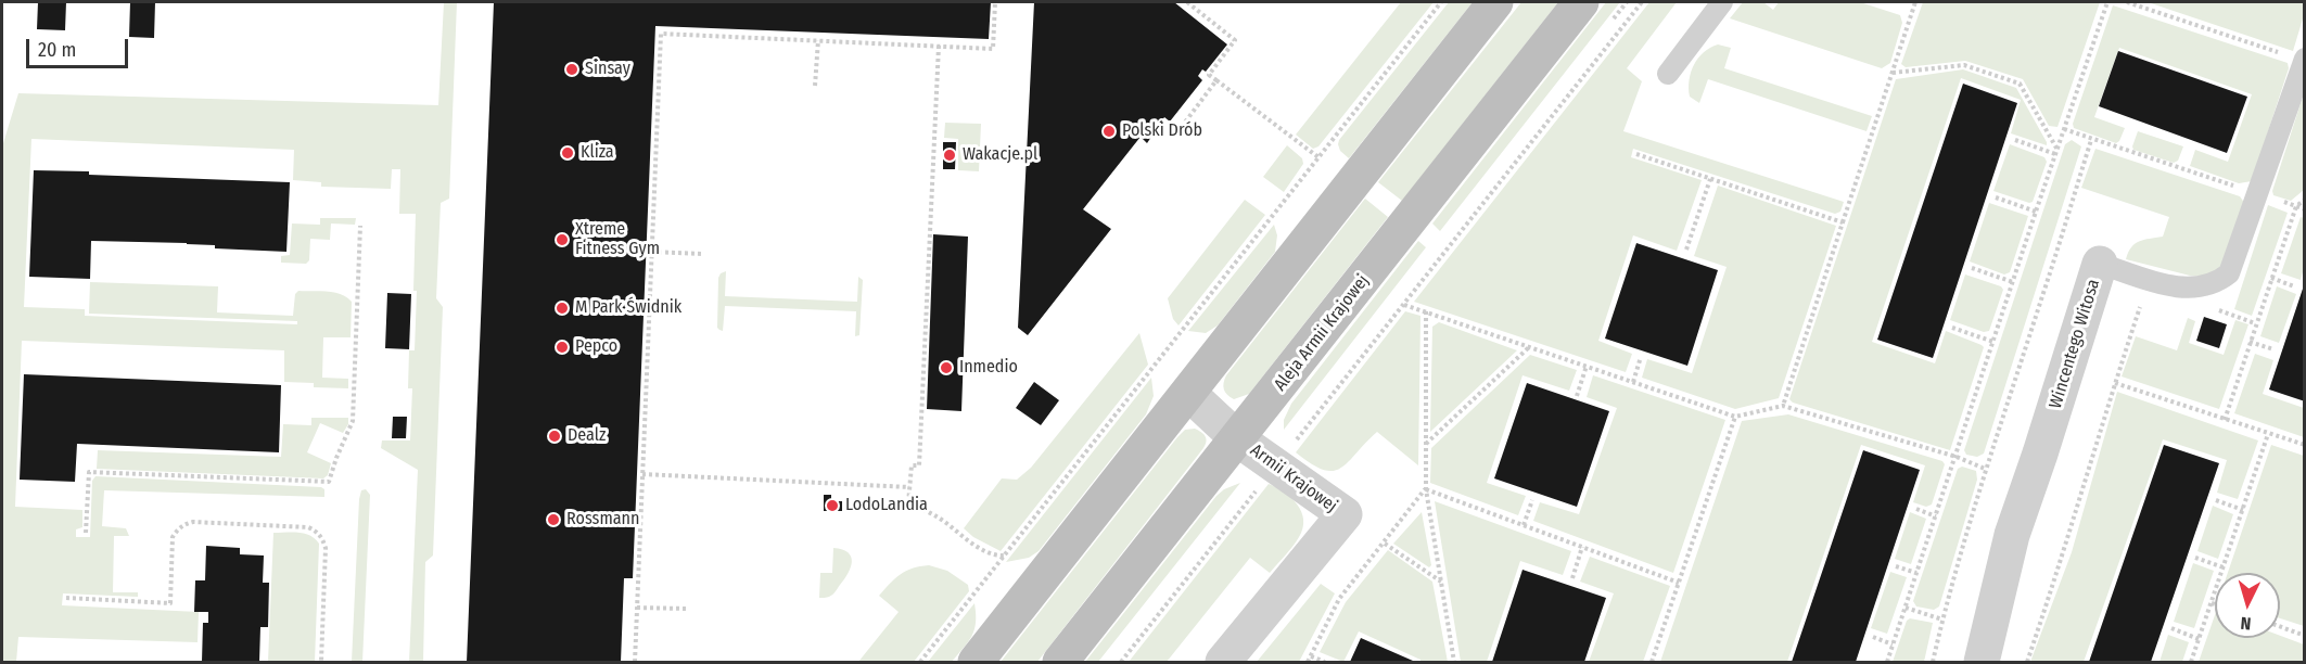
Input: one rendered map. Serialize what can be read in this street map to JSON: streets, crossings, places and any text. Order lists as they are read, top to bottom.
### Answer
{
  "streets": {
    "street": ["Aleja Armii Krajowej", "Wincentego Witosa", "Armii Krajowej"]
  },
  "crossings": [
    ["Aleja Armii Krajowej", "Armii Krajowej"]
  ],
  "places": [
    "Sinsay",
    "Polski Drób",
    "Kliza",
    "Wakacje.pl",
    "Xtreme Fitness Gym",
    "M Park Świdnik",
    "Pepco",
    "Inmedio",
    "Dealz",
    "LodoLandia",
    "Rossmann"
  ],
  "scale_bar": "20 m",
  "north": "bottom"
}
